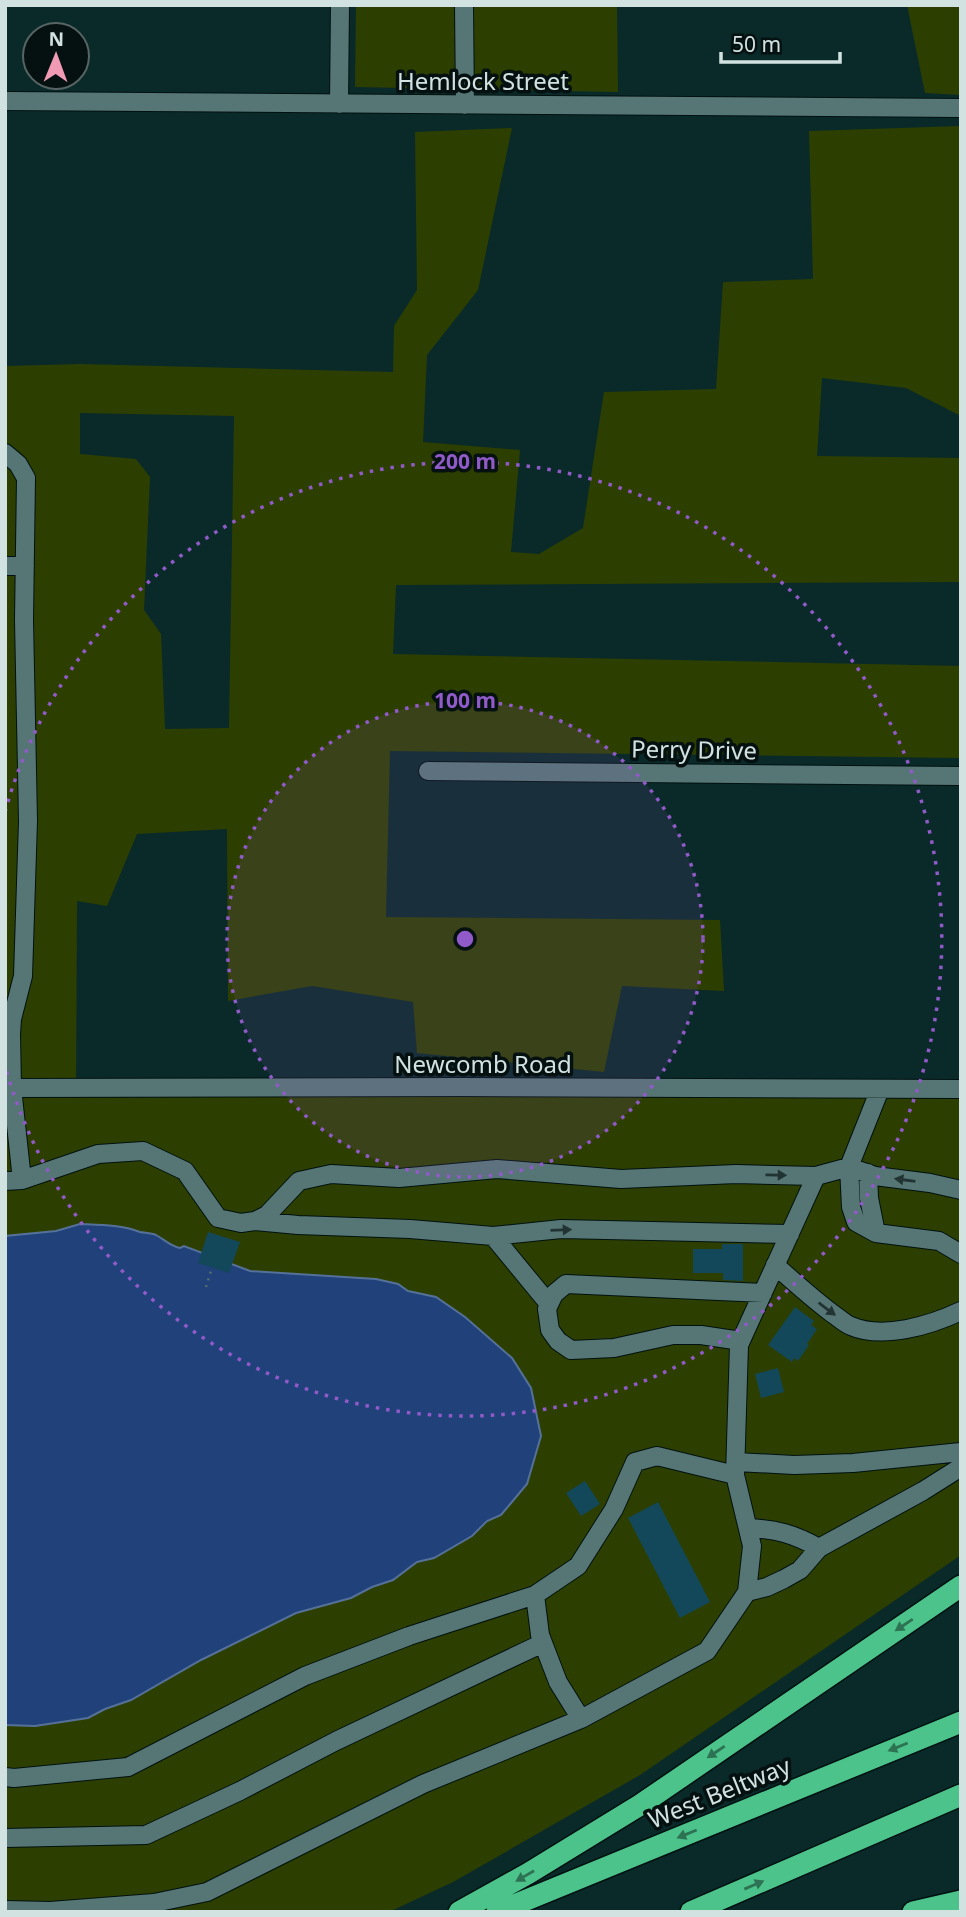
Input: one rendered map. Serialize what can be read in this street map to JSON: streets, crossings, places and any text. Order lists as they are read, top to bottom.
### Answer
{
  "streets": {
    "highway": ["West Beltway"],
    "street": ["Hemlock Street", "Perry Drive", "Newcomb Road"]
  },
  "scale_bar": "50 m",
  "north": "top",
  "rings": ["200 m", "100 m"]
}
